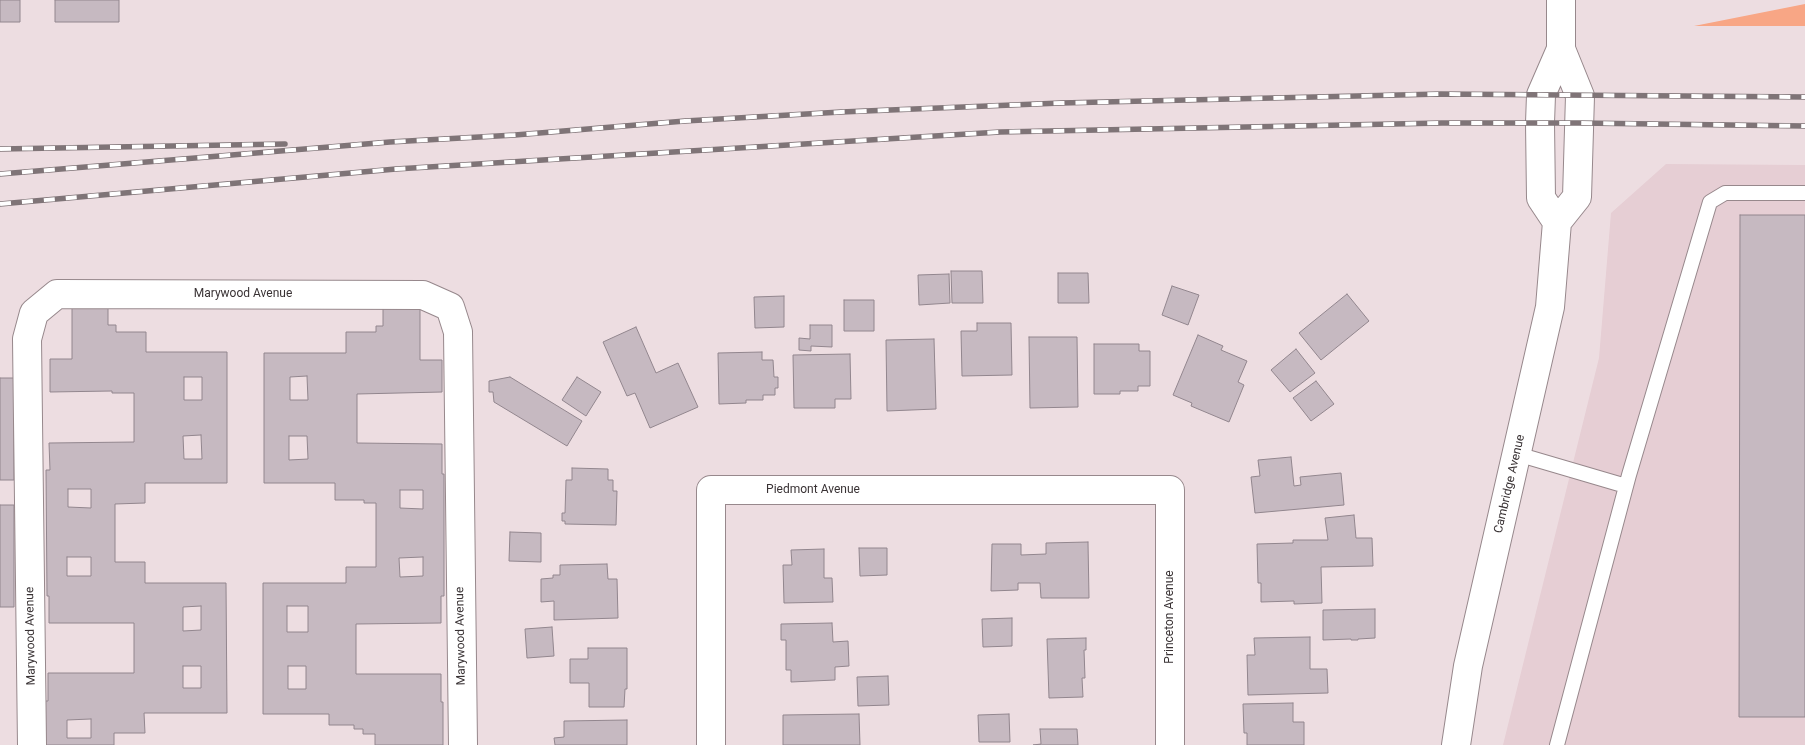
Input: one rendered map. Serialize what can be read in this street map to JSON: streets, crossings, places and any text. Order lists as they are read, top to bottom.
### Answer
{
  "streets": {
    "street": [
      "Marywood Avenue",
      "Cambridge Avenue",
      "Piedmont Avenue",
      "Princeton Avenue"
    ]
  },
  "crossings": [
    ["Piedmont Avenue", "Princeton Avenue"]
  ]
}
